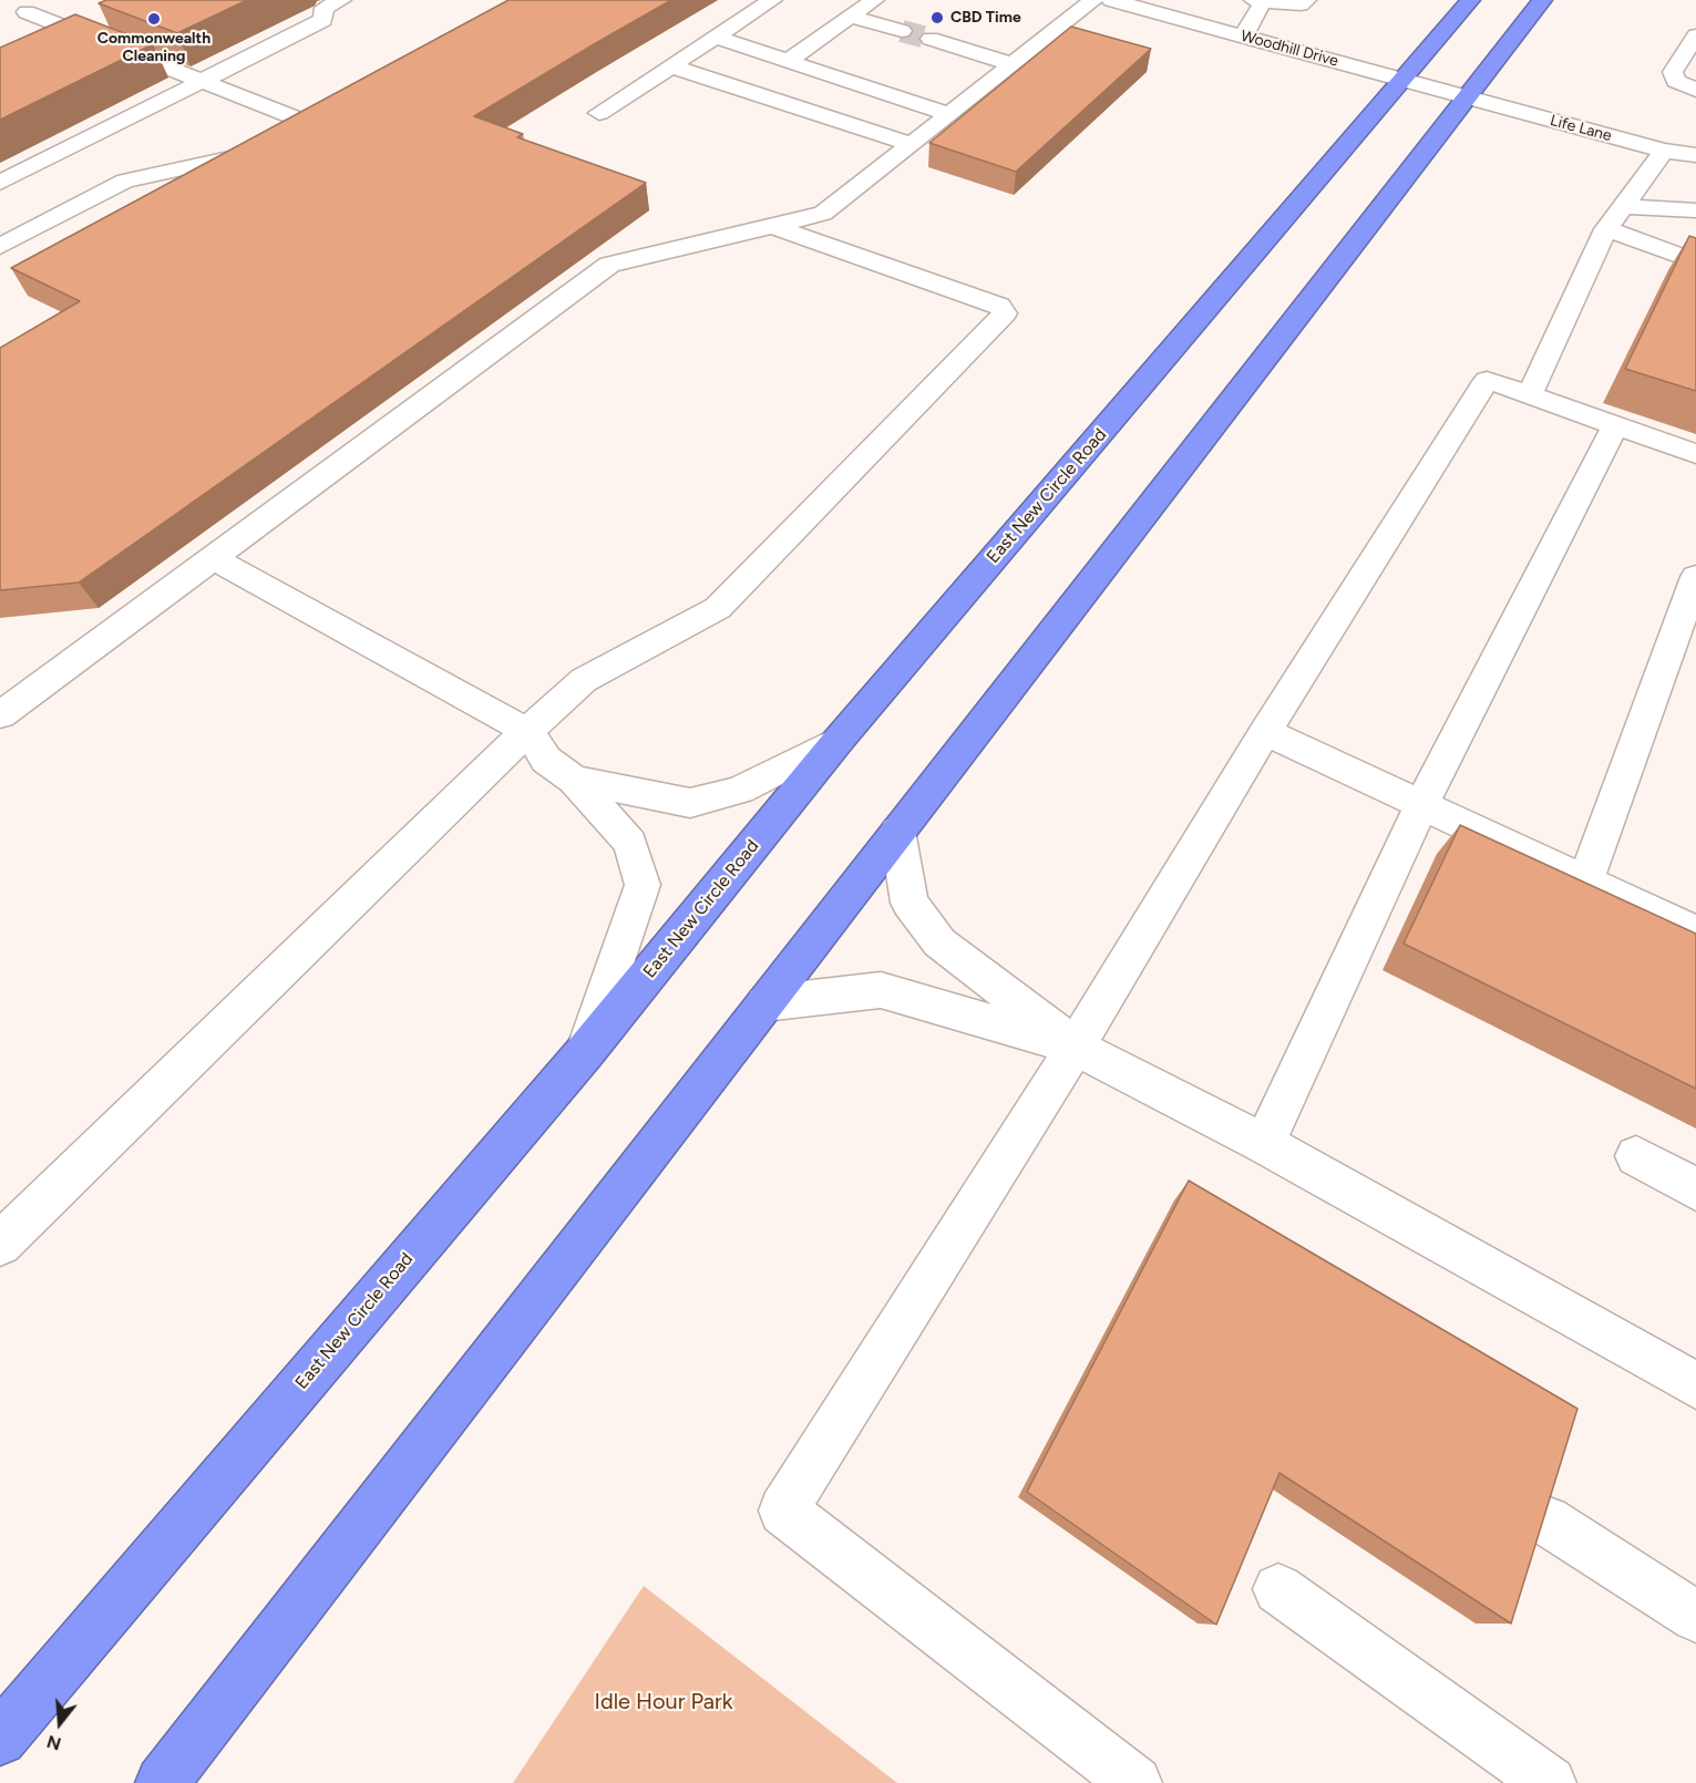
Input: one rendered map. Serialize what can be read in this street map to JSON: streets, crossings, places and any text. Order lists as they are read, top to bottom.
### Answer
{
  "streets": {
    "highway": ["East New Circle Road"],
    "street": ["Woodhill Drive", "Life Lane"]
  },
  "crossings": [
    ["Woodhill Drive", "Life Lane"],
    ["Woodhill Drive", "East New Circle Road"]
  ],
  "parks": ["Idle Hour Park"],
  "places": ["CBD Time", "Commonwealth Cleaning"],
  "north": "bottom"
}
